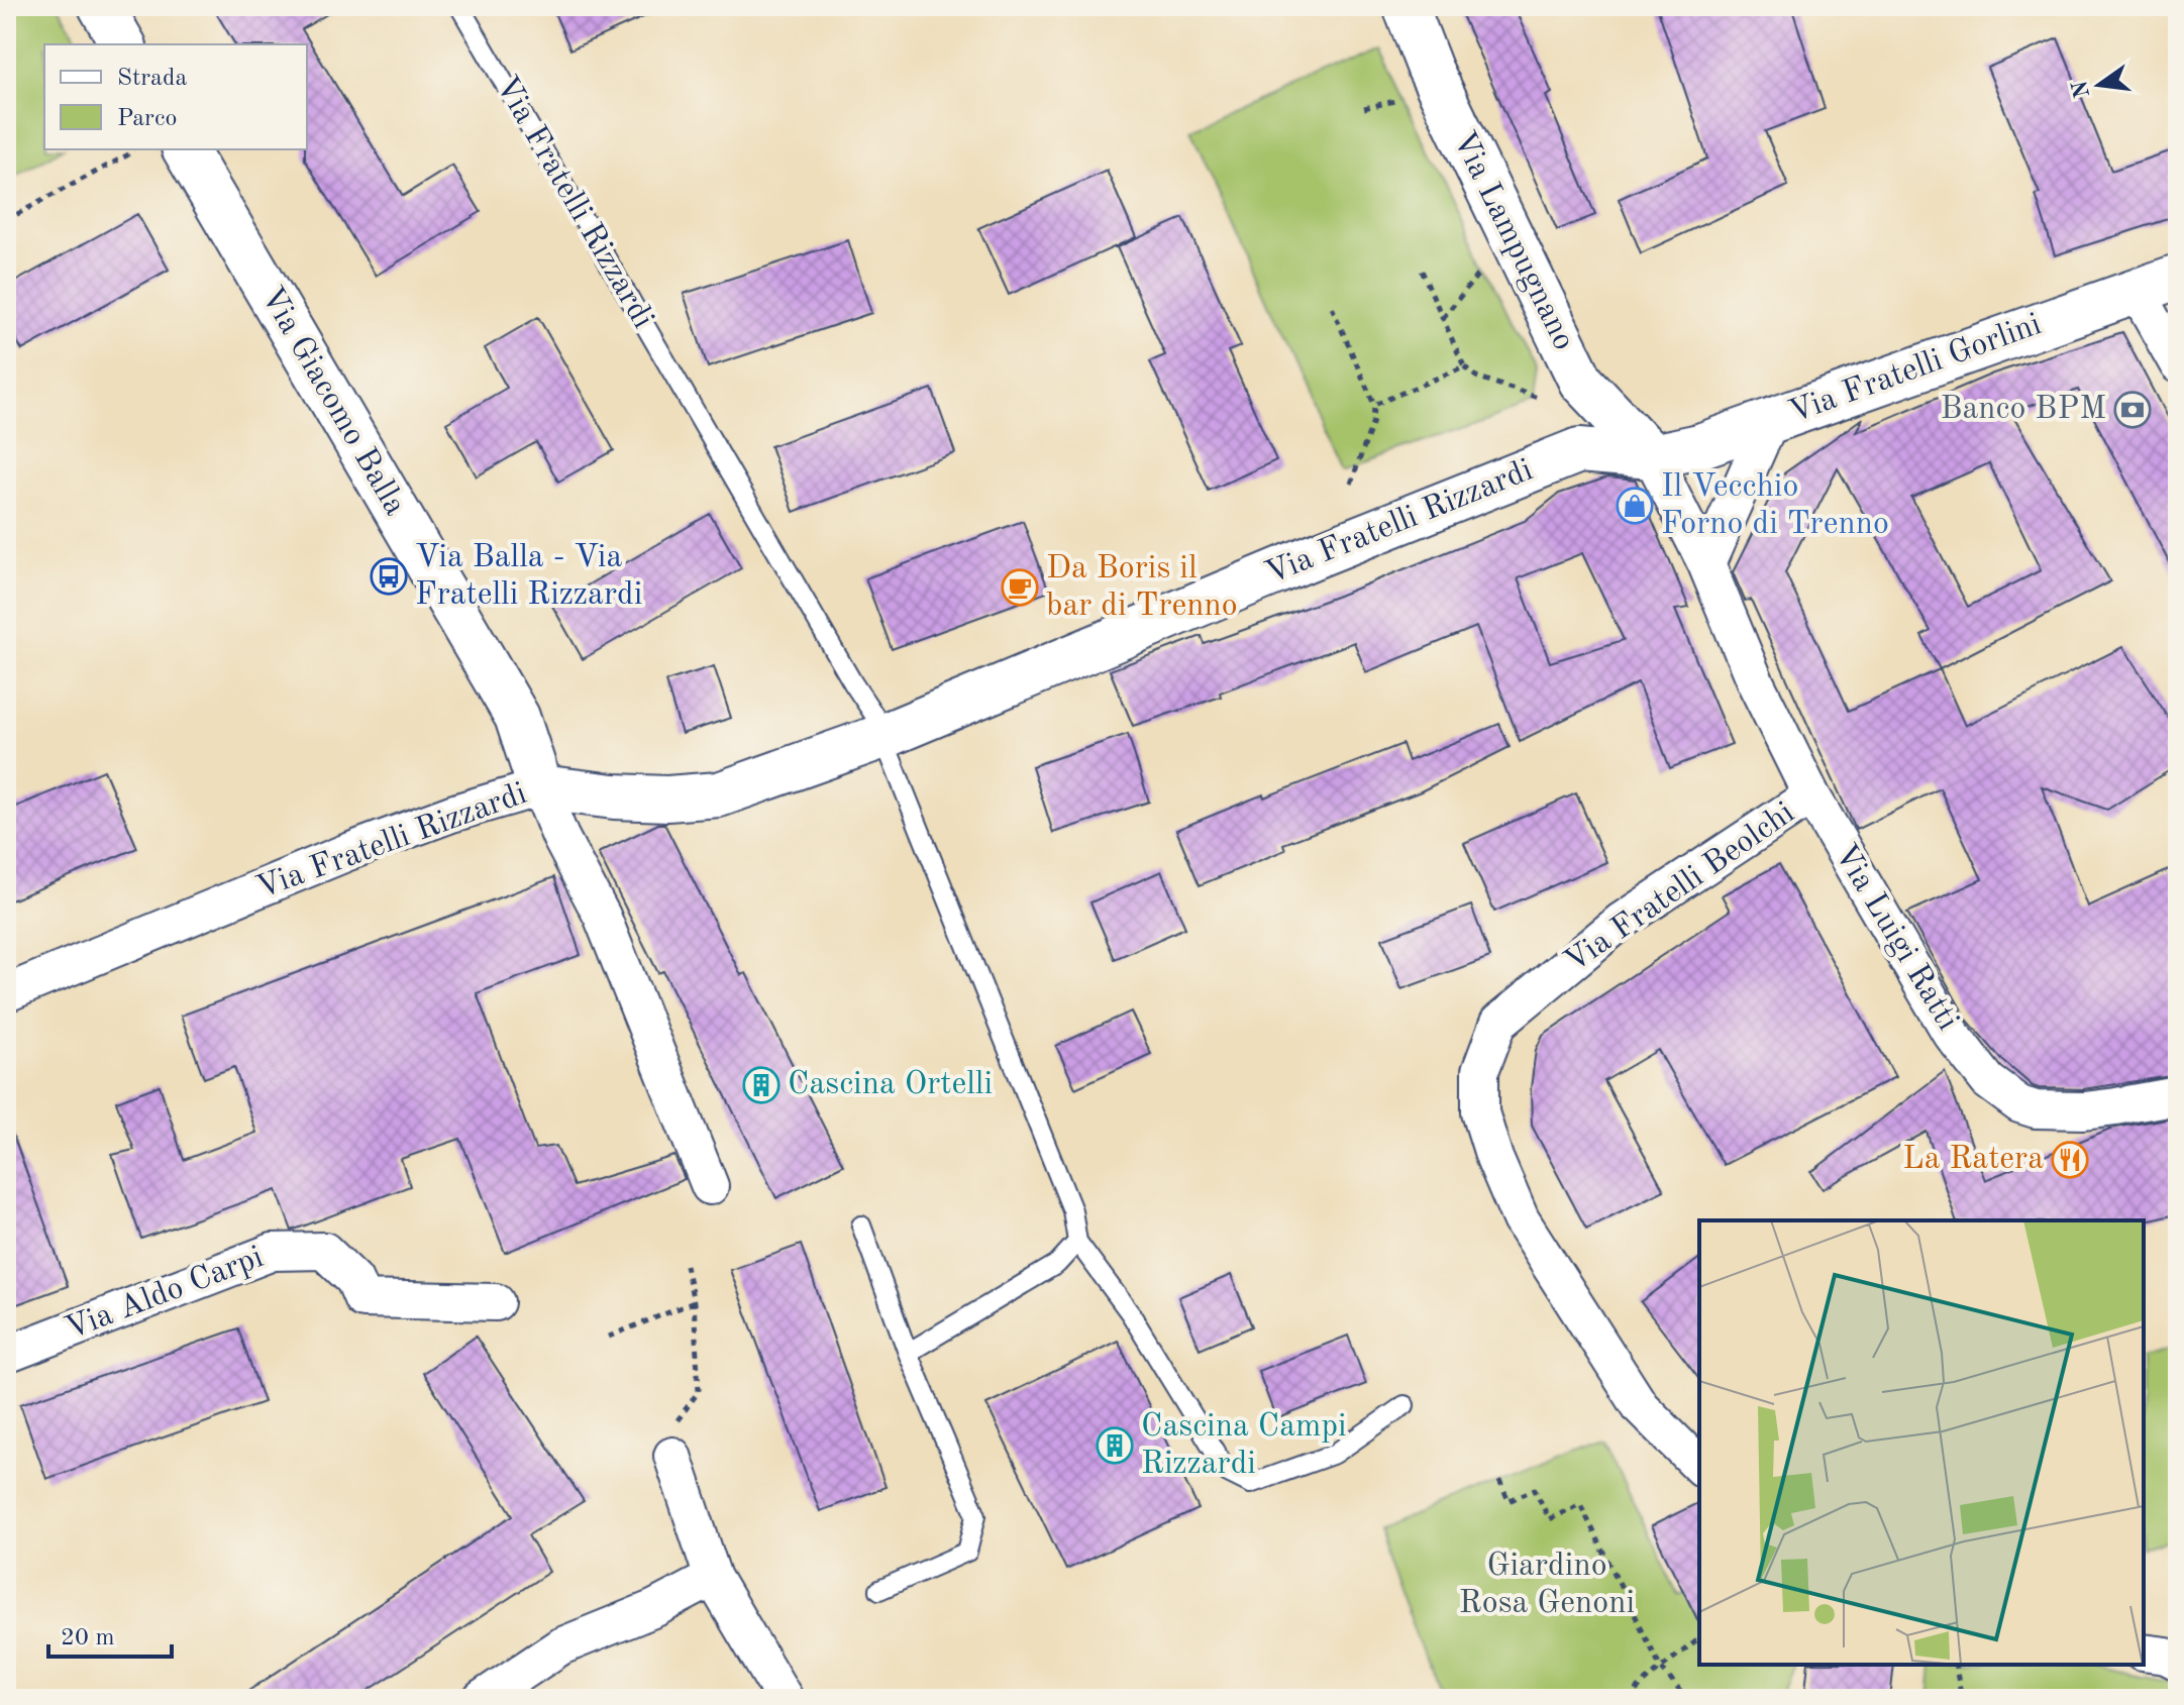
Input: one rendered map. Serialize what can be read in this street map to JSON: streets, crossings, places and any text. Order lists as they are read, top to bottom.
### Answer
{
  "streets": {
    "street": [
      "Via Fratelli Rizzardi",
      "Via Lampugnano",
      "Via Fratelli Gorlini",
      "Via Giacomo Balla",
      "Via Fratelli Beolchi",
      "Via Luigi Ratti",
      "Via Aldo Carpi"
    ]
  },
  "crossings": [
    ["Via Fratelli Rizzardi", "Via Lampugnano"],
    ["Via Fratelli Rizzardi", "Via Fratelli Gorlini"],
    ["Via Fratelli Rizzardi", "Via Giacomo Balla"],
    ["Via Fratelli Rizzardi", "Via Luigi Ratti"],
    ["Via Lampugnano", "Via Fratelli Gorlini"],
    ["Via Lampugnano", "Via Luigi Ratti"],
    ["Via Fratelli Gorlini", "Via Luigi Ratti"],
    ["Via Fratelli Beolchi", "Via Luigi Ratti"]
  ],
  "parks": ["Giardino Rosa Genoni"],
  "places": {
    "bank": ["Banco BPM"],
    "shop": ["Il Vecchio Forno di Trenno"],
    "bus stop": ["Via Balla - Via Fratelli Rizzardi"],
    "cafe": ["Da Boris il bar di Trenno"],
    "building": ["Cascina Ortelli", "Cascina Campi Rizzardi"],
    "restaurant": ["La Ratera"]
  },
  "legend": ["Strada", "Parco"],
  "scale_bar": "20 m",
  "north": "left"
}
